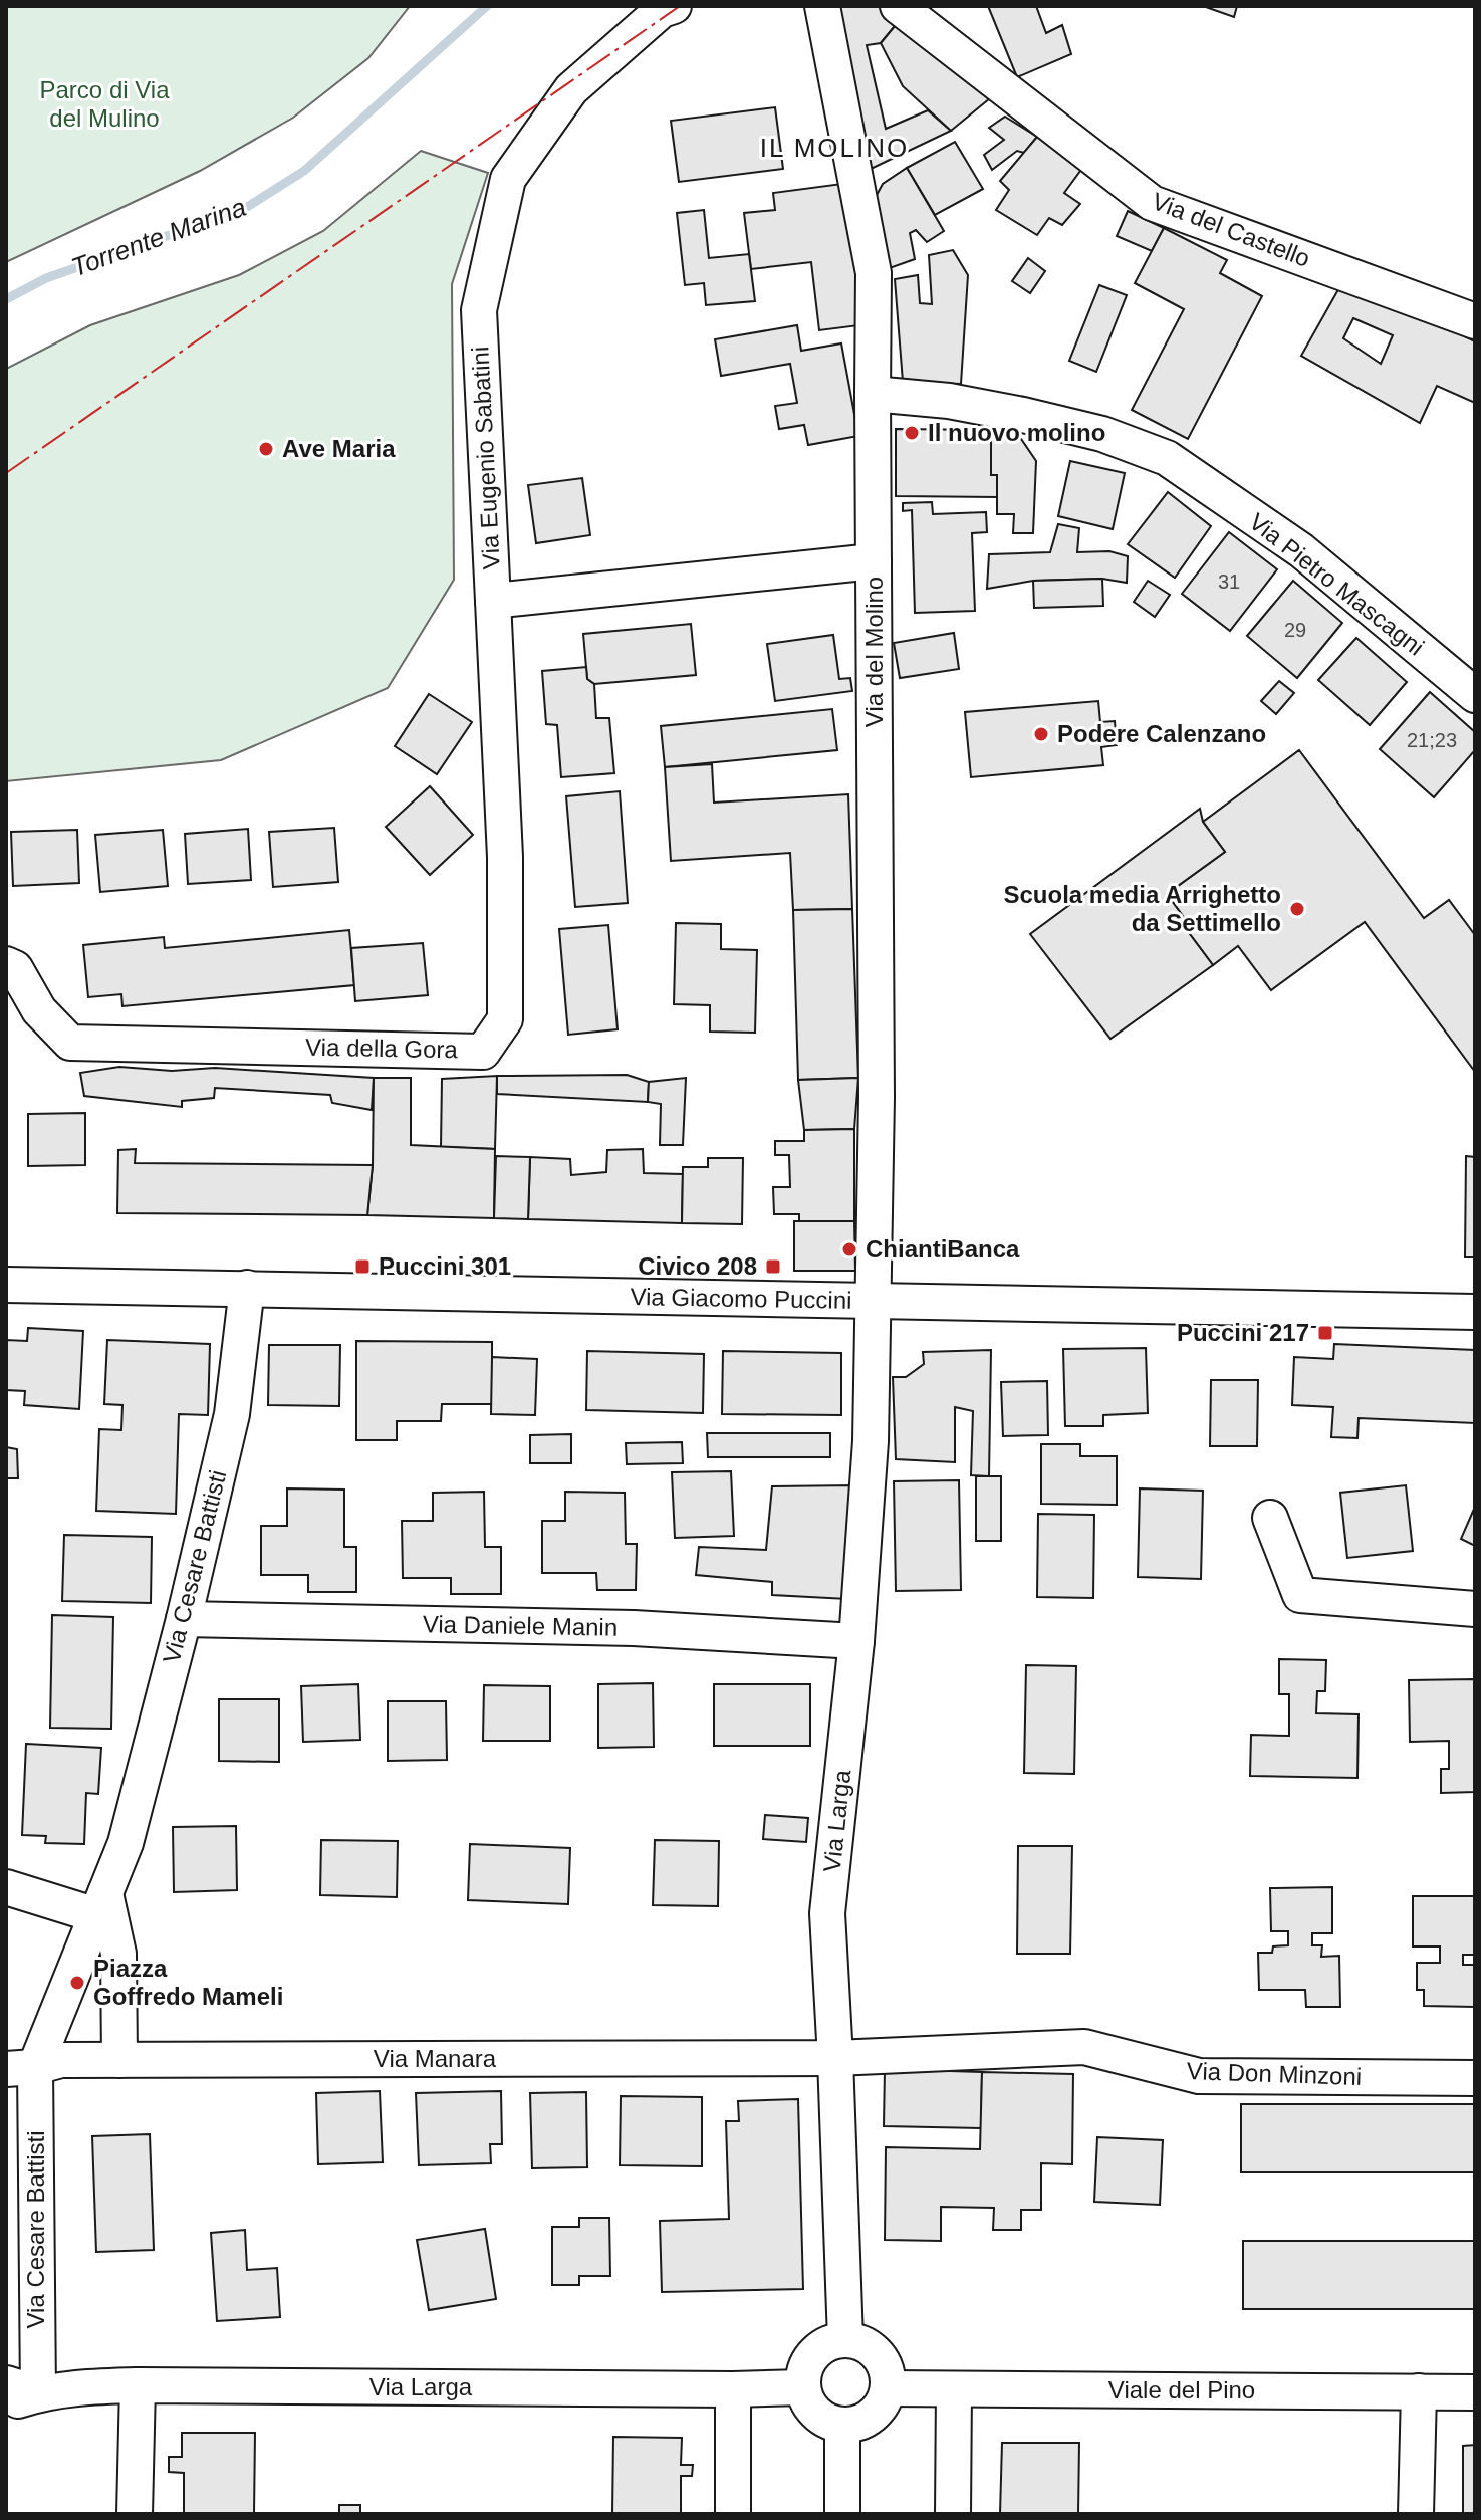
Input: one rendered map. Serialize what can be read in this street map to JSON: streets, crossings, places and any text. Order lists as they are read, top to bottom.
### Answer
{
  "streets": {
    "street": [
      "Via del Castello",
      "Via Eugenio Sabatini",
      "Via Pietro Mascagni",
      "Via del Molino",
      "Via della Gora",
      "Via Giacomo Puccini",
      "Via Cesare Battisti",
      "Via Daniele Manin",
      "Via Larga",
      "Via Manara",
      "Via Don Minzoni",
      "Viale del Pino"
    ]
  },
  "crossings": [
    ["Via Eugenio Sabatini", "Via del Molino"],
    ["Via Eugenio Sabatini", "Via della Gora"],
    ["Via Pietro Mascagni", "Via del Molino"],
    ["Via del Molino", "Via Giacomo Puccini"],
    ["Via del Molino", "Via Larga"],
    ["Via Giacomo Puccini", "Via Cesare Battisti"],
    ["Via Giacomo Puccini", "Via Larga"],
    ["Via Cesare Battisti", "Via Daniele Manin"],
    ["Via Cesare Battisti", "Via Larga"],
    ["Via Cesare Battisti", "Via Manara"],
    ["Via Daniele Manin", "Via Larga"],
    ["Via Larga", "Via Manara"],
    ["Via Larga", "Via Don Minzoni"],
    ["Via Larga", "Viale del Pino"],
    ["Via Manara", "Via Don Minzoni"]
  ],
  "districts": ["IL MOLINO"],
  "water": ["Torrente Marina"],
  "parks": ["Parco di Via del Mulino"],
  "places": {
    "other": [
      "Il nuovo molino",
      "Ave Maria",
      "Podere Calenzano",
      "Scuola media Arrighetto da Settimello",
      "ChiantiBanca",
      "Piazza Goffredo Mameli"
    ],
    "transit": ["Puccini 301", "Civico 208", "Puccini 217"]
  },
  "house_numbers": ["31", "29", "21;23"]
}
